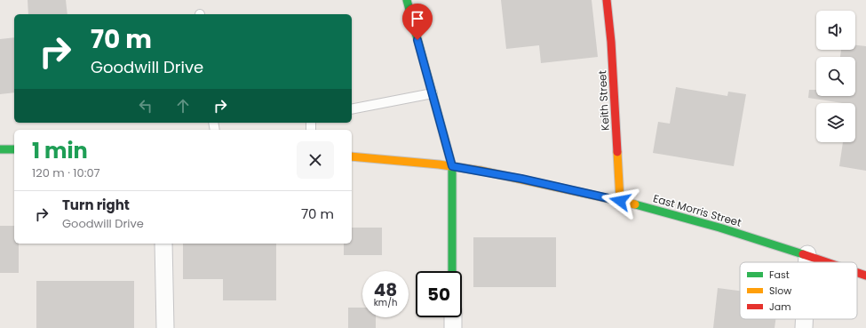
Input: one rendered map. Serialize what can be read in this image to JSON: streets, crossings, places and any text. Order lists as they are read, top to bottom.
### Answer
{
  "streets": {
    "main road": ["Keith Street", "East Morris Street"]
  },
  "crossings": [
    ["Keith Street", "East Morris Street"]
  ],
  "legend": ["Fast", "Slow", "Jam"],
  "page": {
    "turn": ["70 m", "Goodwill Drive"],
    "heading": ["1 min", "120 m · 10:07"],
    "list": [
      {
        "name": "Turn right",
        "note": "Goodwill Drive",
        "value": "70 m"
      }
    ],
    "speed": "48 km/h",
    "limit": "50"
  }
}
